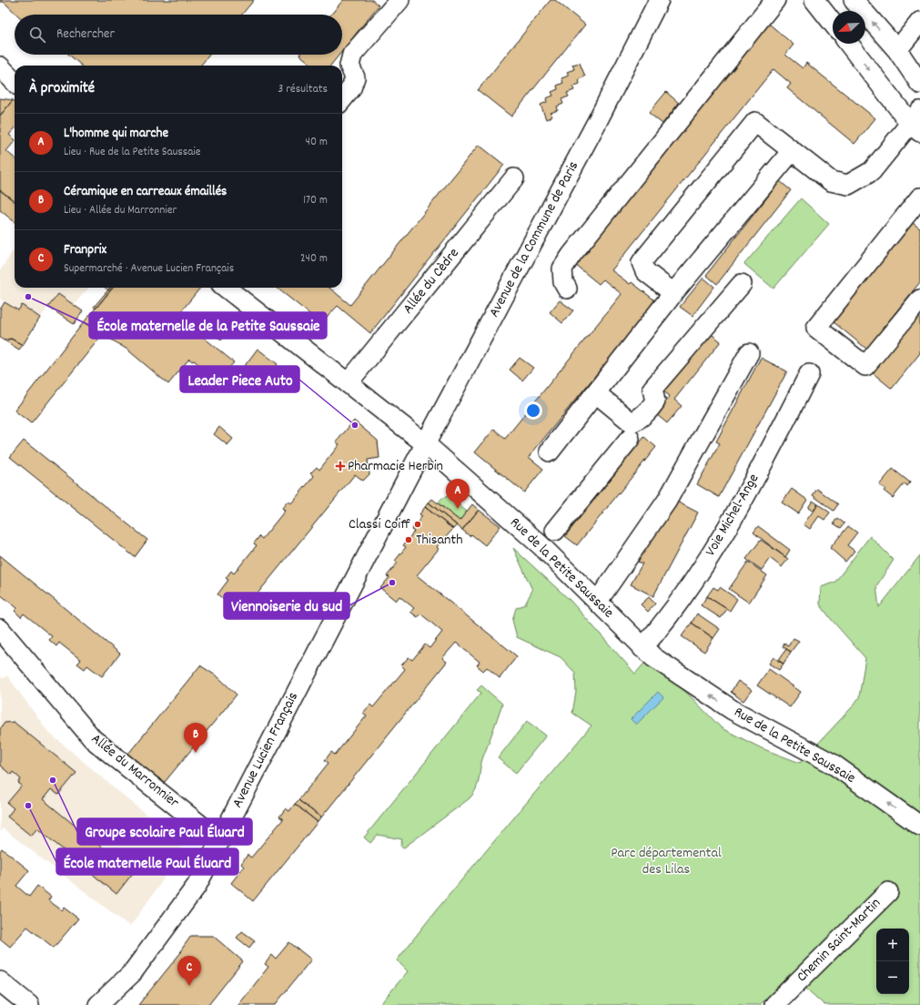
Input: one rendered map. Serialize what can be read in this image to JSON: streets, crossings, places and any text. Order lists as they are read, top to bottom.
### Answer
{
  "streets": {
    "street": [
      "Avenue de la Commune de Paris",
      "Allée du Cèdre",
      "Voie Michel-Ange",
      "Rue de la Petite Saussaie",
      "Avenue Lucien Français",
      "Allée du Marronnier",
      "Chemin Saint-Martin"
    ]
  },
  "crossings": [
    ["Avenue de la Commune de Paris", "Rue de la Petite Saussaie"],
    ["Avenue de la Commune de Paris", "Avenue Lucien Français"],
    ["Allée du Cèdre", "Rue de la Petite Saussaie"],
    ["Voie Michel-Ange", "Rue de la Petite Saussaie"],
    ["Avenue Lucien Français", "Allée du Marronnier"]
  ],
  "one_way": ["Rue de la Petite Saussaie"],
  "parks": ["Parc départemental des Lilas"],
  "places": {
    "other": [
      "École maternelle de la Petite Saussaie",
      "Leader Piece Auto",
      "Classi Coiff",
      "Thisanth",
      "Viennoiserie du sud",
      "Groupe scolaire Paul Éluard",
      "École maternelle Paul Éluard"
    ],
    "health": ["Pharmacie Herbin"]
  },
  "north": "bottom left",
  "page": {
    "search": "Rechercher",
    "heading": ["À proximité", "3 résultats"],
    "list": [
      {
        "mark": "A",
        "name": "L'homme qui marche",
        "note": "Lieu · Rue de la Petite Saussaie",
        "value": "40 m"
      },
      {
        "mark": "B",
        "name": "Céramique en carreaux émaillés",
        "note": "Lieu · Allée du Marronnier",
        "value": "170 m"
      },
      {
        "mark": "C",
        "name": "Franprix",
        "note": "Supermarché · Avenue Lucien Français",
        "value": "240 m"
      }
    ],
    "pins": ["A", "B", "C"],
    "map_buttons": ["+", "−"]
  }
}
